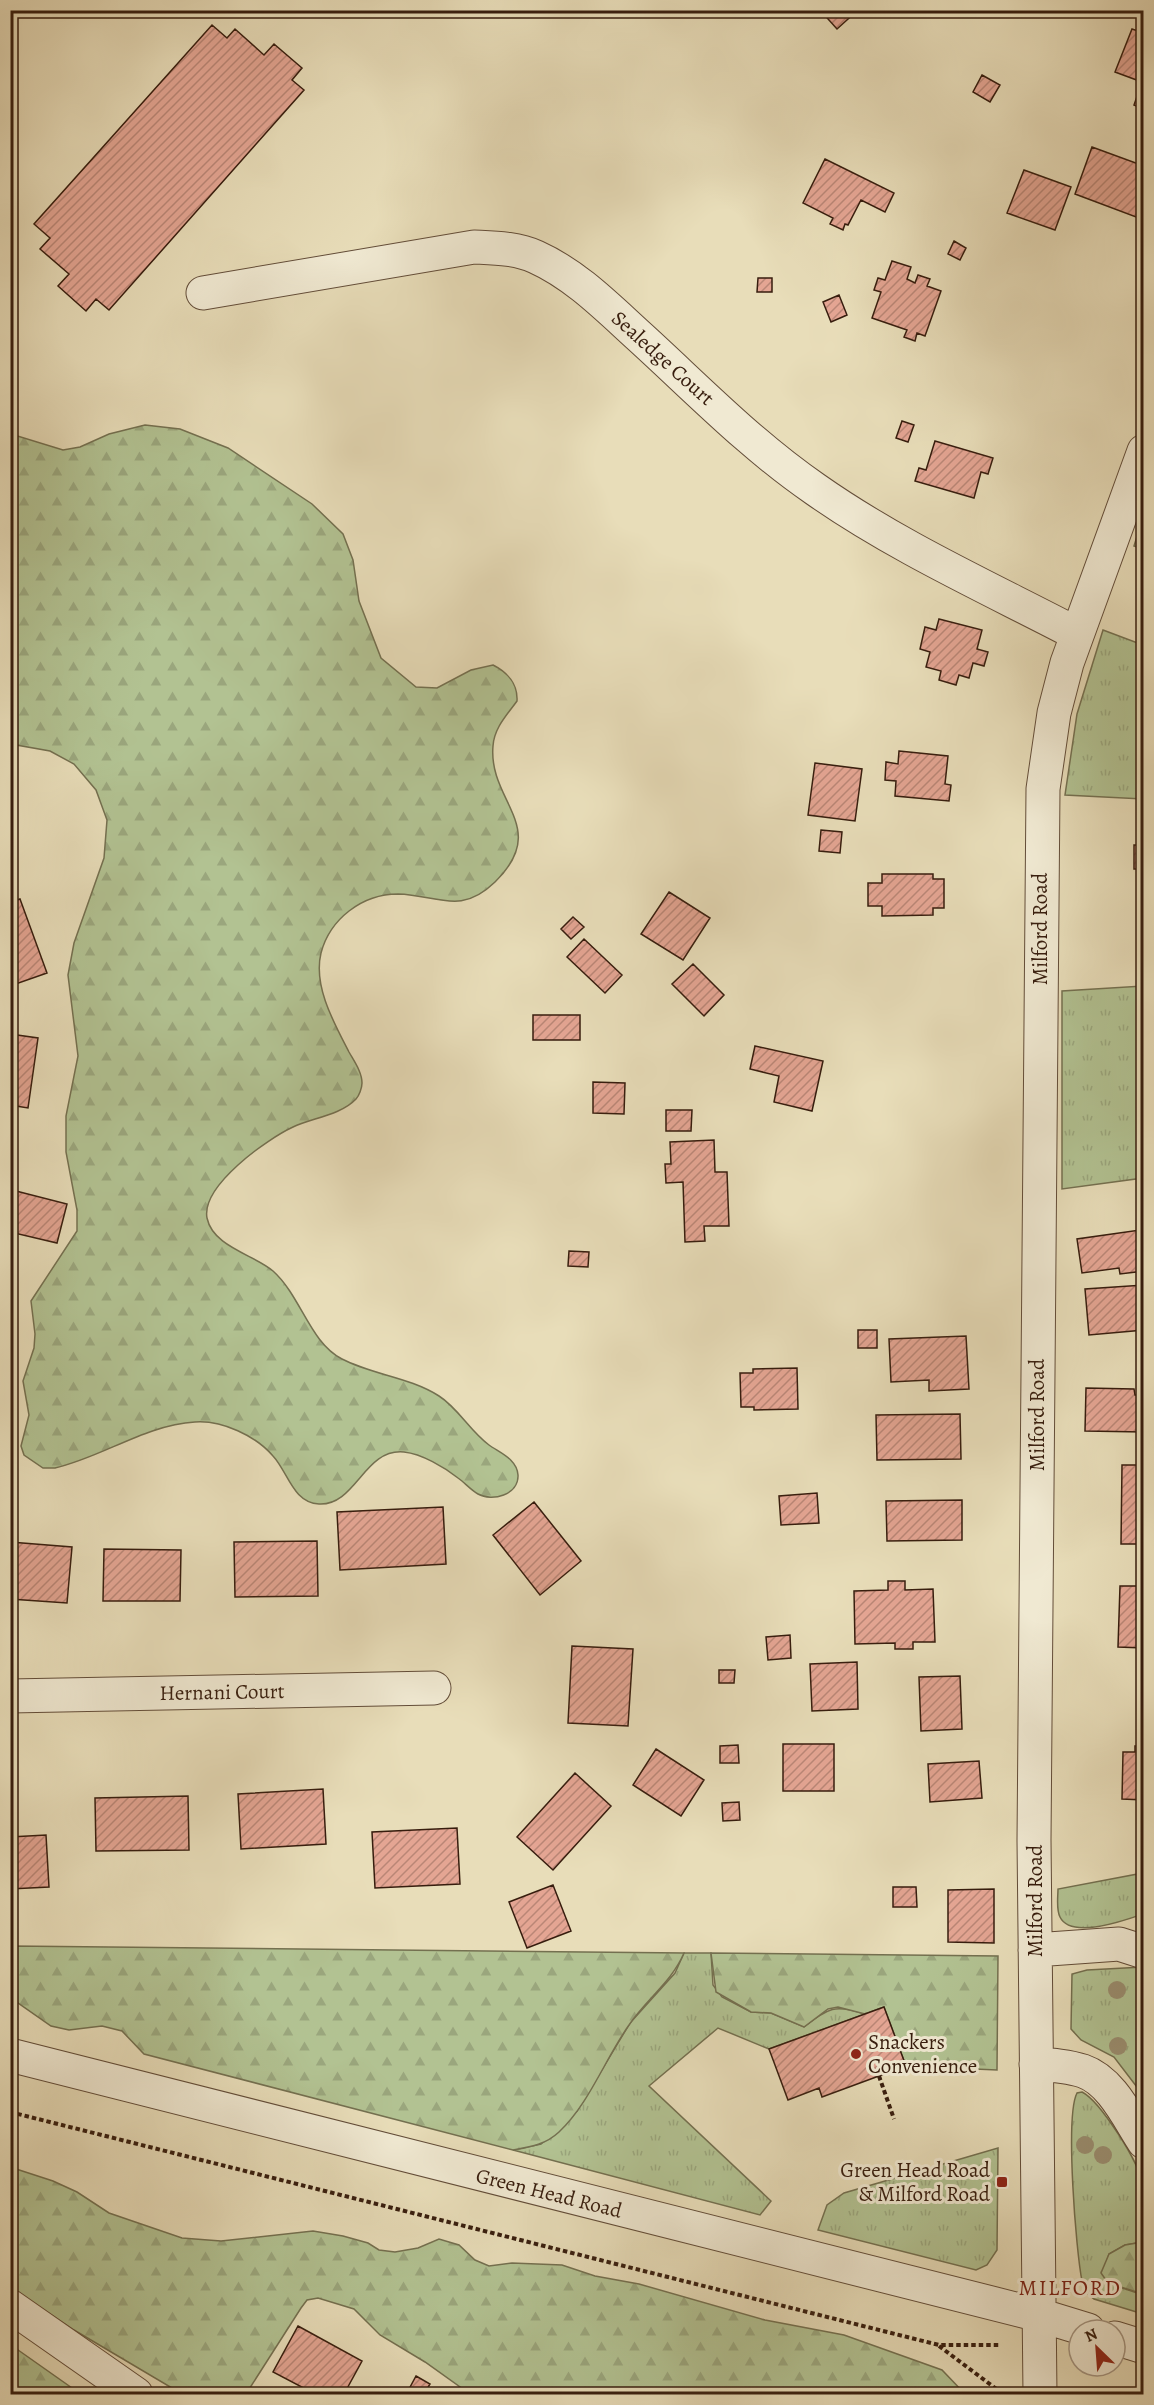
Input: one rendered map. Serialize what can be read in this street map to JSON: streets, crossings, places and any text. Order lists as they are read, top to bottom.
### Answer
{
  "streets": {
    "street": [
      "Sealedge Court",
      "Milford Road",
      "Hernani Court",
      "Green Head Road"
    ]
  },
  "crossings": [
    ["Sealedge Court", "Milford Road"],
    ["Milford Road", "Green Head Road"]
  ],
  "districts": ["MILFORD"],
  "places": {
    "other": ["Snackers Convenience"],
    "transit": ["Green Head Road & Milford Road"]
  },
  "north": "top left"
}
